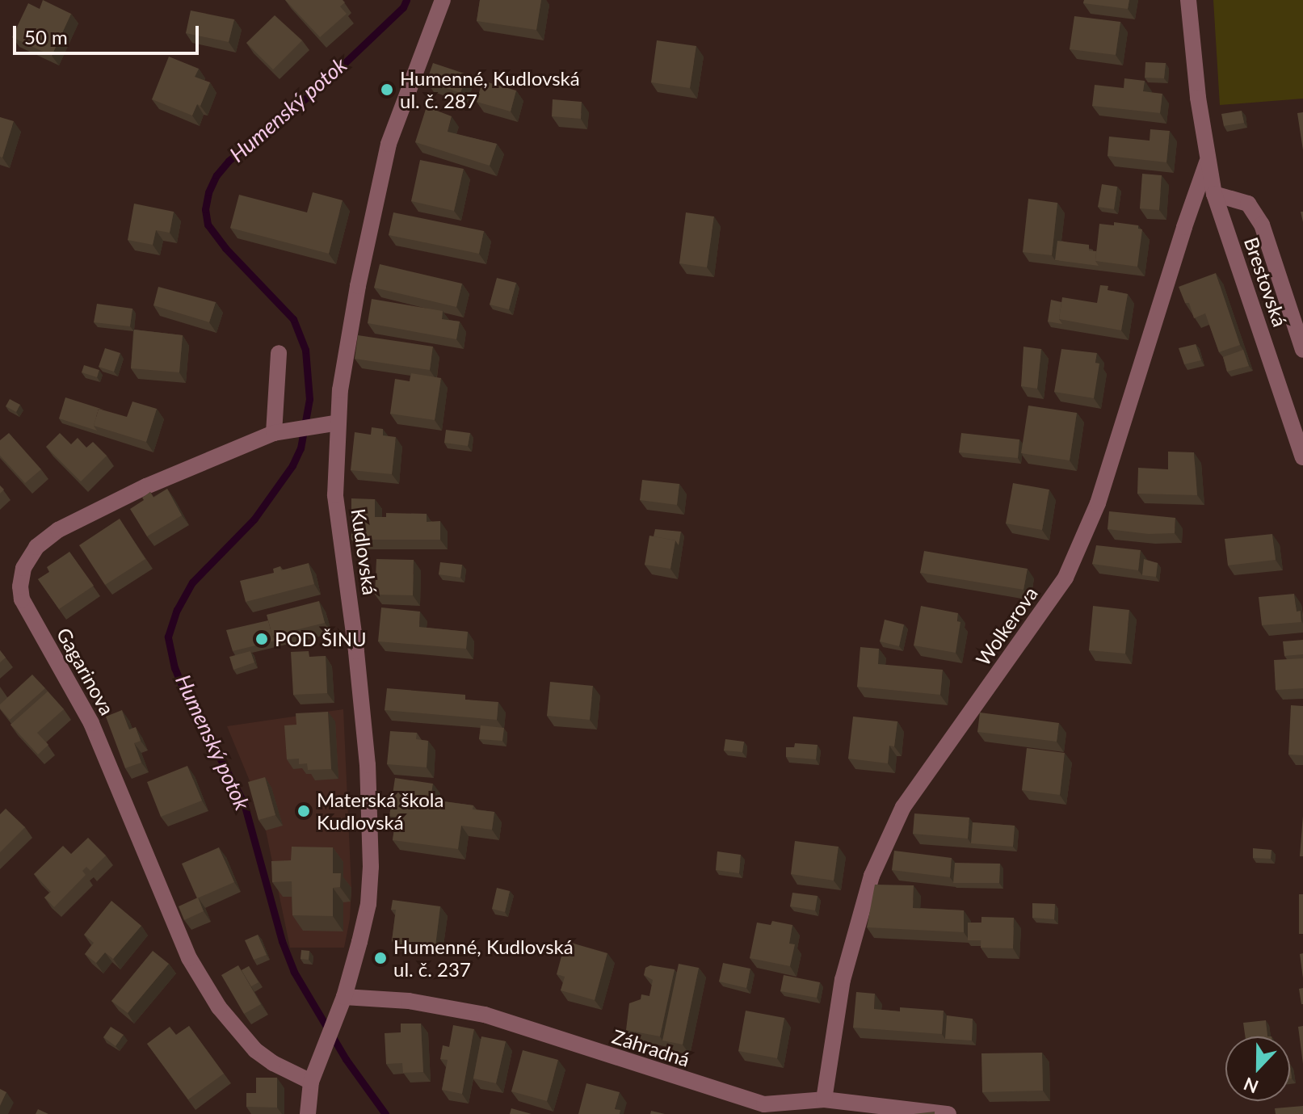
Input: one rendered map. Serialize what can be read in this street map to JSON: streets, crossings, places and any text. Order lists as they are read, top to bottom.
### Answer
{
  "streets": {
    "street": [
      "Brestovská",
      "Kudlovská",
      "Wolkerova",
      "Gagarinova",
      "Záhradná"
    ]
  },
  "crossings": [
    ["Brestovská", "Wolkerova"],
    ["Kudlovská", "Gagarinova"],
    ["Kudlovská", "Záhradná"],
    ["Wolkerova", "Záhradná"]
  ],
  "water": ["Humenský potok"],
  "places": [
    "Humenné, Kudlovská ul. č. 287",
    "POD ŠINU",
    "Materská škola Kudlovská",
    "Humenné, Kudlovská ul. č. 237"
  ],
  "scale_bar": "50 m",
  "north": "bottom"
}
